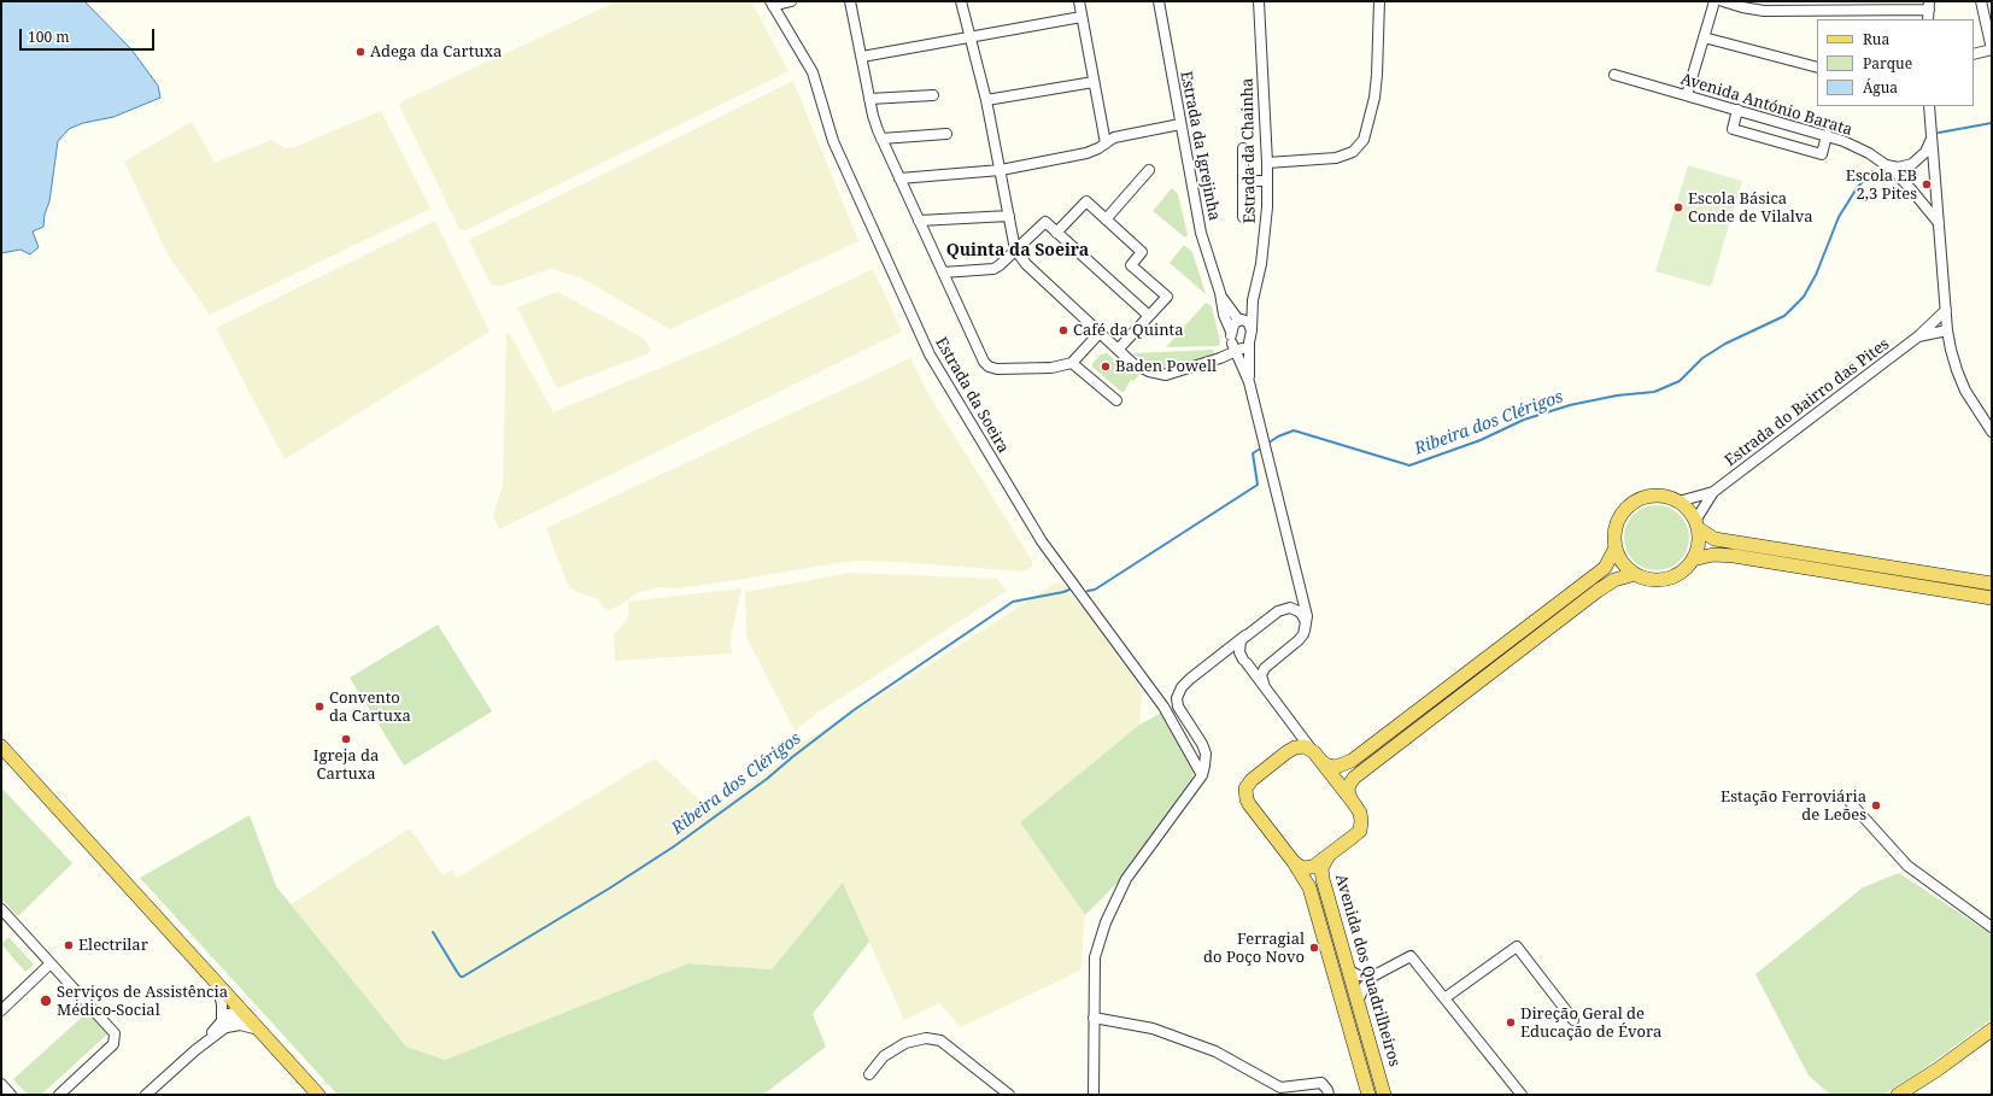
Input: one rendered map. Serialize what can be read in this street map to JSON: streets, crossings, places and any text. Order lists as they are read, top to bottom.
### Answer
{
  "streets": {
    "main road": ["Avenida dos Quadrilheiros"],
    "street": [
      "Avenida António Barata",
      "Estrada da Igrejinha",
      "Estrada da Chainha",
      "Estrada da Soeira",
      "Estrada do Bairro das Pites"
    ]
  },
  "districts": ["Quinta da Soeira"],
  "water": ["Ribeira dos Clérigos"],
  "places": [
    "Adega da Cartuxa",
    "Escola EB 2,3 Pites",
    "Escola Básica Conde de Vilalva",
    "Café da Quinta",
    "Baden Powell",
    "Convento da Cartuxa",
    "Igreja da Cartuxa",
    "Estação Ferroviária de Leões",
    "Electrilar",
    "Ferragial do Poço Novo",
    "Serviços de Assistência Médico-Social",
    "Direção Geral de Educação de Évora"
  ],
  "legend": ["Rua", "Parque", "Água"],
  "scale_bar": "100 m"
}
